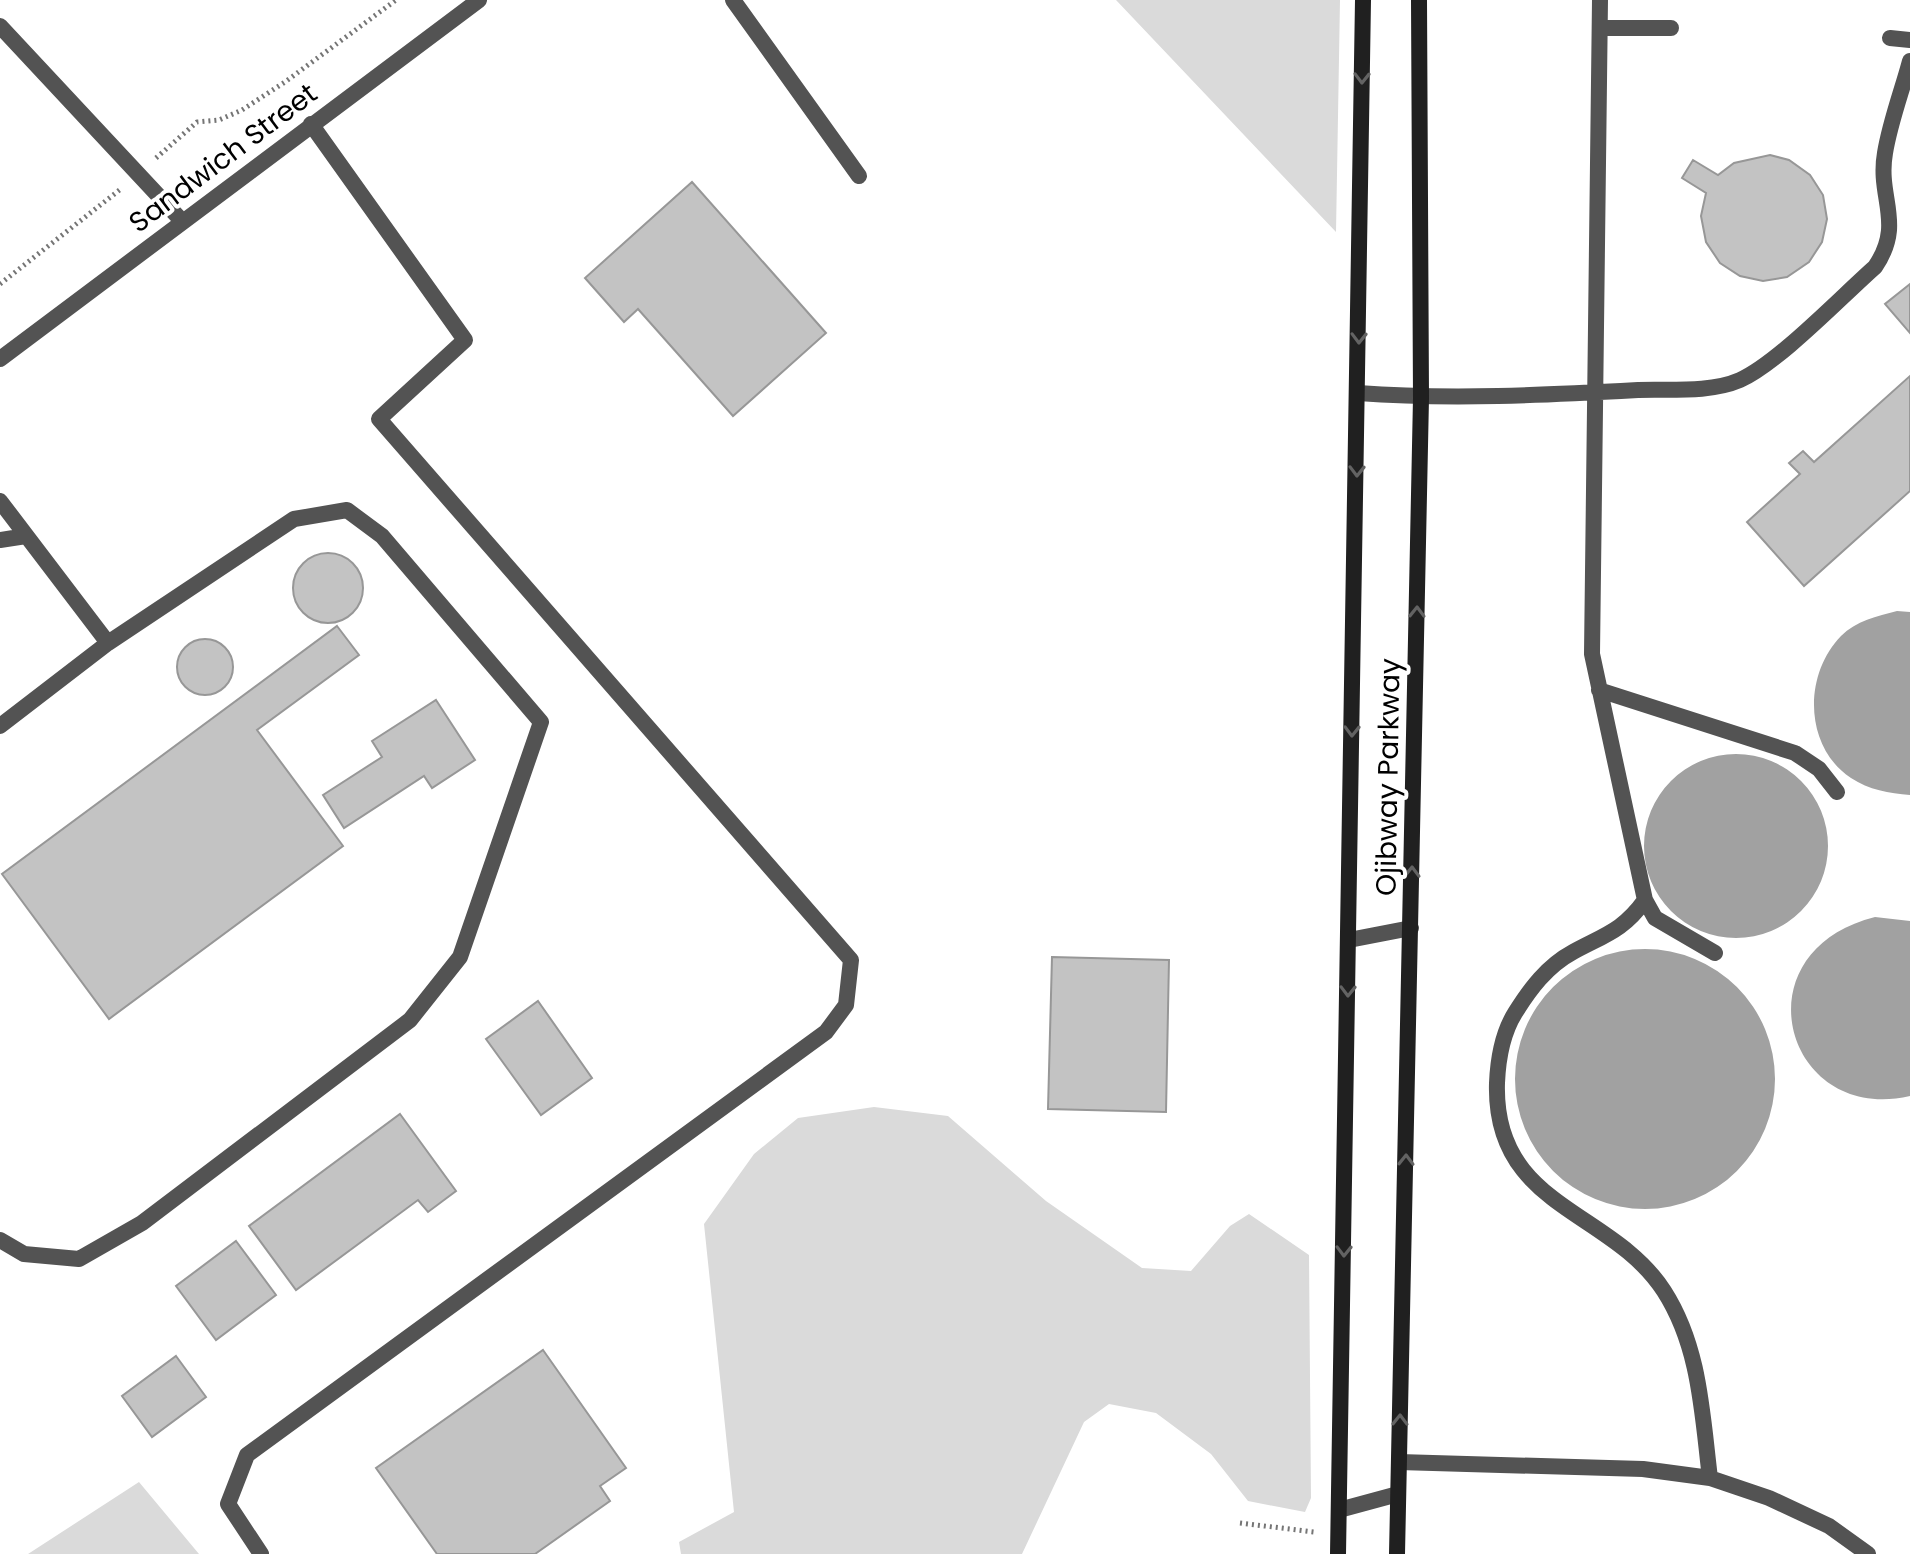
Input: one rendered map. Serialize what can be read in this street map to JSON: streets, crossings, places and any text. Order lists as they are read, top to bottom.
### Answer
{
  "streets": {
    "main road": ["Ojibway Parkway"],
    "street": ["Sandwich Street"]
  }
}
